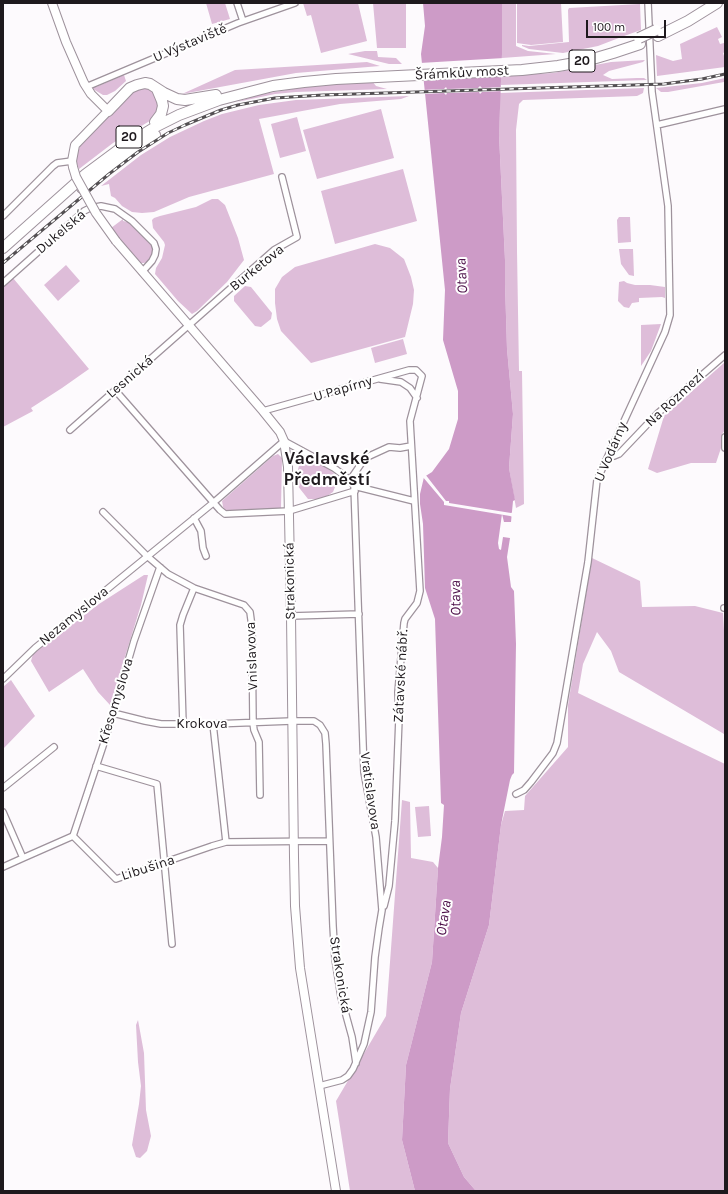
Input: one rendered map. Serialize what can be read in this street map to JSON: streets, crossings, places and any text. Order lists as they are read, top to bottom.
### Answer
{
  "streets": {
    "highway": ["20", "Šrámkův most"],
    "main road": ["Strakonická"],
    "street": [
      "U Výstaviště",
      "Dukelská",
      "Burketova",
      "Lesnická",
      "U Papírny",
      "Na Rozmezí",
      "U Vodárny",
      "Nezamyslova",
      "Vnislavova",
      "Zátavské nábř.",
      "Křesomyslova",
      "Krokova",
      "Vratislavova",
      "Libušina"
    ]
  },
  "crossings": [
    ["20", "Šrámkův most"],
    ["Burketova", "Lesnická"],
    ["U Papírny", "Zátavské nábř."],
    ["Na Rozmezí", "U Vodárny"],
    ["Strakonická", "Nezamyslova"],
    ["Strakonická", "Krokova"],
    ["Strakonická", "Vratislavova"],
    ["Strakonická", "Libušina"],
    ["Nezamyslova", "Vnislavova"],
    ["Vnislavova", "Křesomyslova"],
    ["Vnislavova", "Krokova"],
    ["Zátavské nábř.", "Vratislavova"],
    ["Křesomyslova", "Krokova"],
    ["Křesomyslova", "Libušina"]
  ],
  "districts": ["Václavské Předměstí"],
  "water": ["Otava"],
  "scale_bar": "100 m"
}
